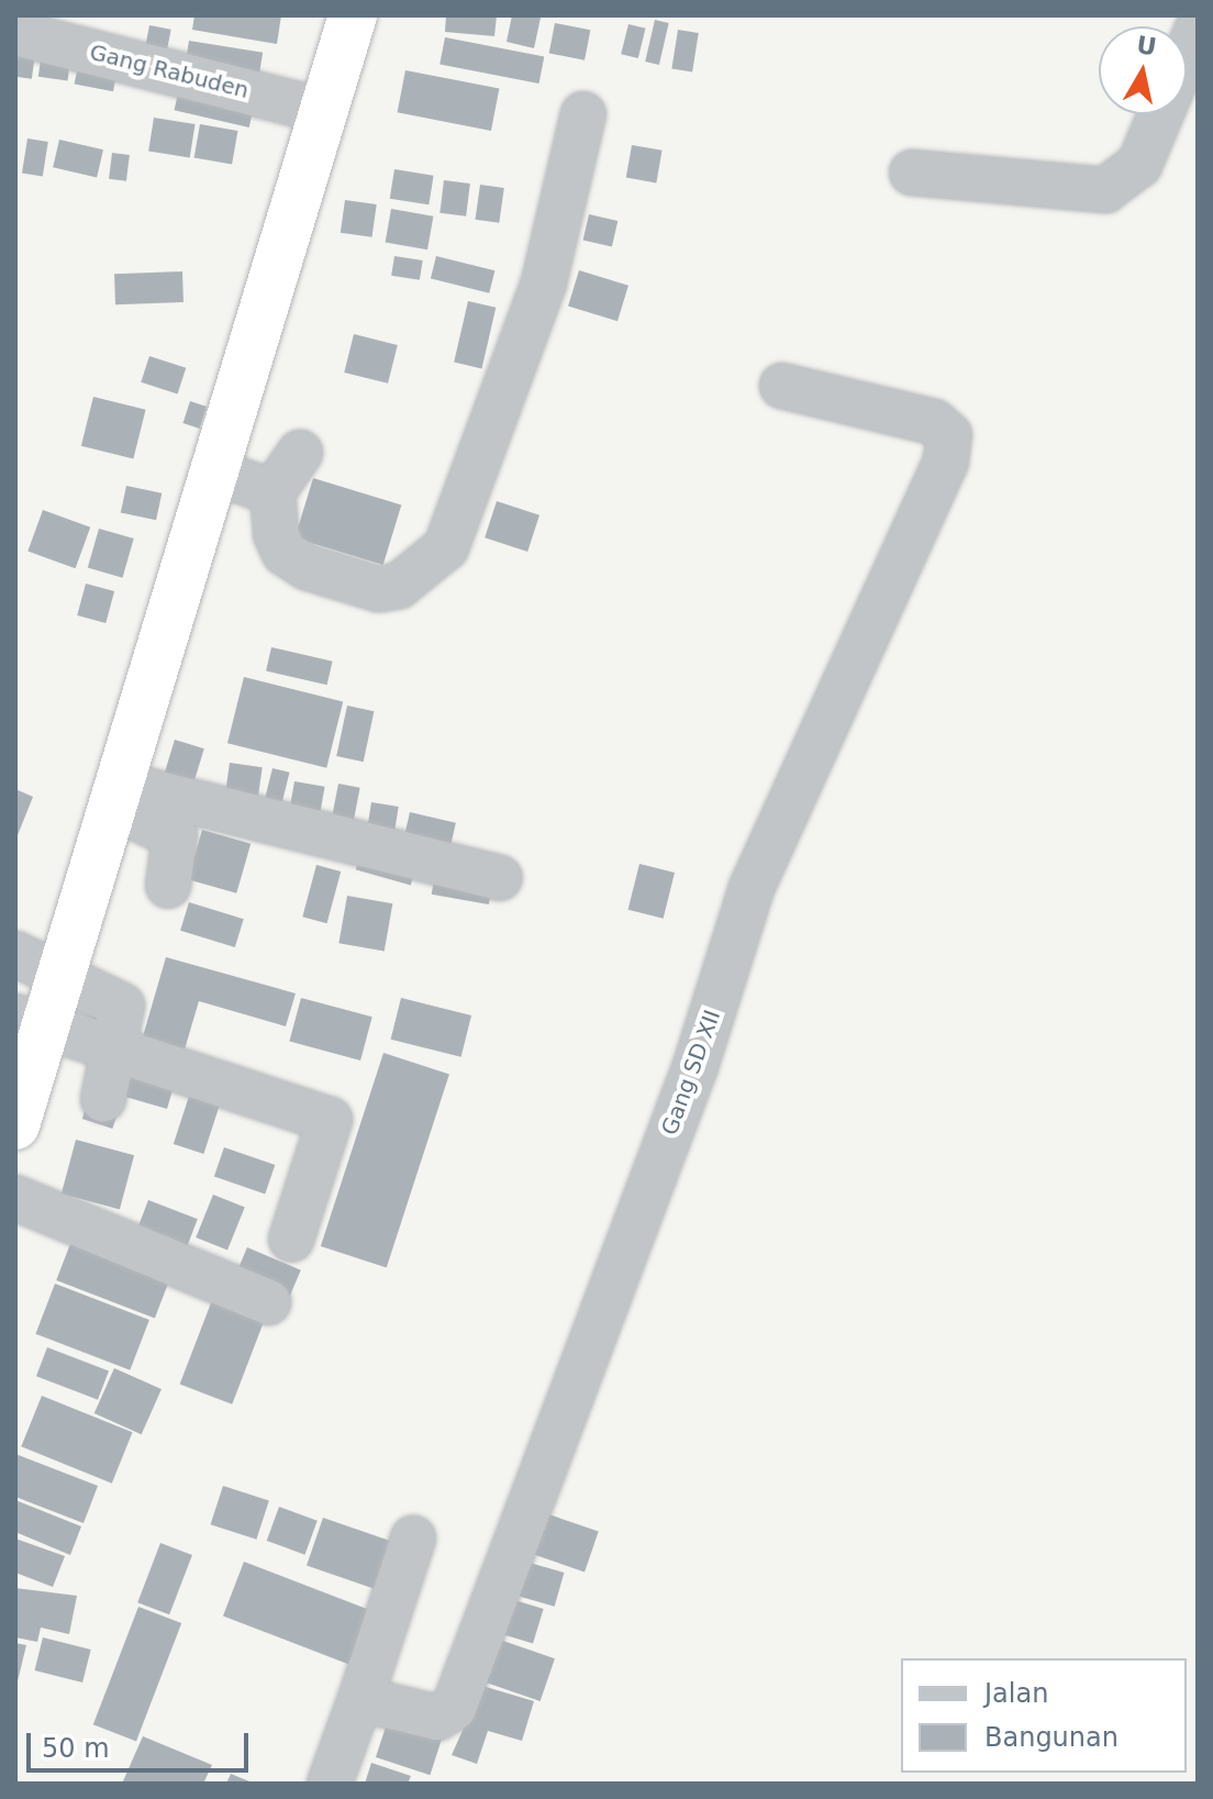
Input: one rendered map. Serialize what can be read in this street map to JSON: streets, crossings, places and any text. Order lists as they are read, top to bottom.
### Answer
{
  "streets": {
    "street": ["Gang Rabuden", "Gang SD XII"]
  },
  "legend": ["Jalan", "Bangunan"],
  "scale_bar": "50 m",
  "north": "top"
}
